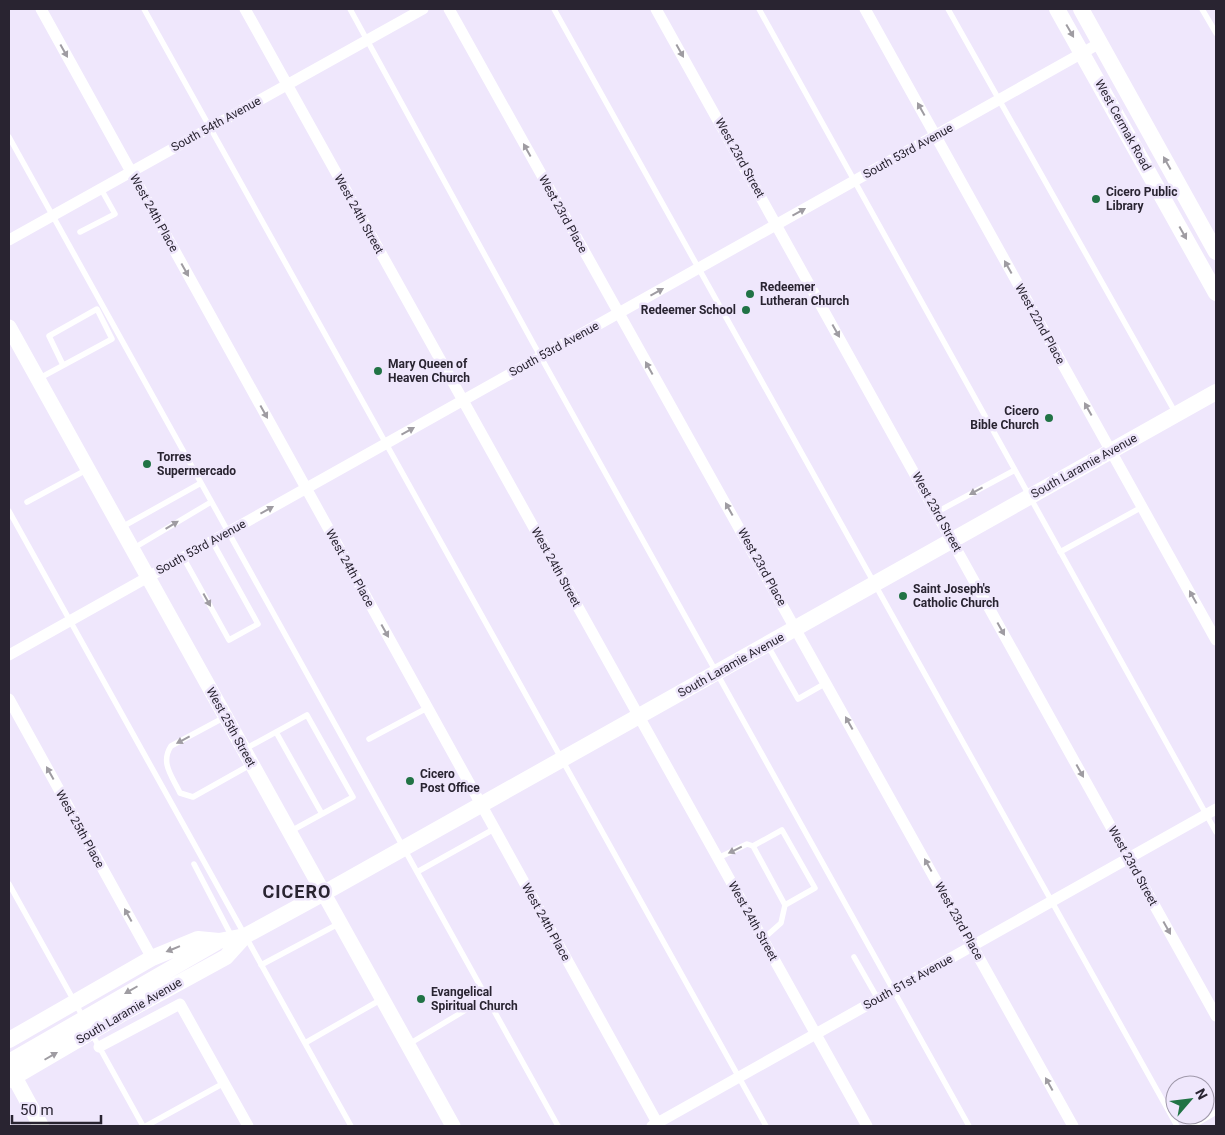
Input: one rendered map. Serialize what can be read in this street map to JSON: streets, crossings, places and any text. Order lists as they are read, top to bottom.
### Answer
{
  "streets": {
    "main road": ["West Cermak Road", "South Laramie Avenue"],
    "street": [
      "South 54th Avenue",
      "South 53rd Avenue",
      "West 23rd Street",
      "West 24th Place",
      "West 24th Street",
      "West 23rd Place",
      "West 22nd Place",
      "West 25th Street",
      "West 25th Place",
      "South 51st Avenue"
    ]
  },
  "crossings": [
    ["South 54th Avenue", "West 24th Place"],
    ["South 54th Avenue", "West 24th Street"],
    ["West Cermak Road", "South 53rd Avenue"],
    ["South 53rd Avenue", "West 23rd Street"],
    ["South 53rd Avenue", "West 24th Place"],
    ["South 53rd Avenue", "West 24th Street"],
    ["South 53rd Avenue", "West 23rd Place"],
    ["South 53rd Avenue", "West 22nd Place"],
    ["South 53rd Avenue", "West 25th Street"],
    ["West 23rd Street", "South Laramie Avenue"],
    ["West 23rd Street", "South 51st Avenue"],
    ["West 24th Place", "South Laramie Avenue"],
    ["West 24th Place", "South 51st Avenue"],
    ["West 24th Street", "South Laramie Avenue"],
    ["West 24th Street", "South 51st Avenue"],
    ["West 23rd Place", "South Laramie Avenue"],
    ["West 23rd Place", "South 51st Avenue"],
    ["West 22nd Place", "South Laramie Avenue"],
    ["South Laramie Avenue", "West 25th Street"]
  ],
  "one_way": [
    "West 23rd Street",
    "West 24th Place",
    "West 23rd Place",
    "West 22nd Place",
    "West 25th Place"
  ],
  "districts": ["CICERO"],
  "places": [
    "Cicero Public Library",
    "Redeemer Lutheran Church",
    "Redeemer School",
    "Mary Queen of Heaven Church",
    "Cicero Bible Church",
    "Torres Supermercado",
    "Saint Joseph's Catholic Church",
    "Cicero Post Office",
    "Evangelical Spiritual Church"
  ],
  "scale_bar": "50 m",
  "north": "top right"
}
